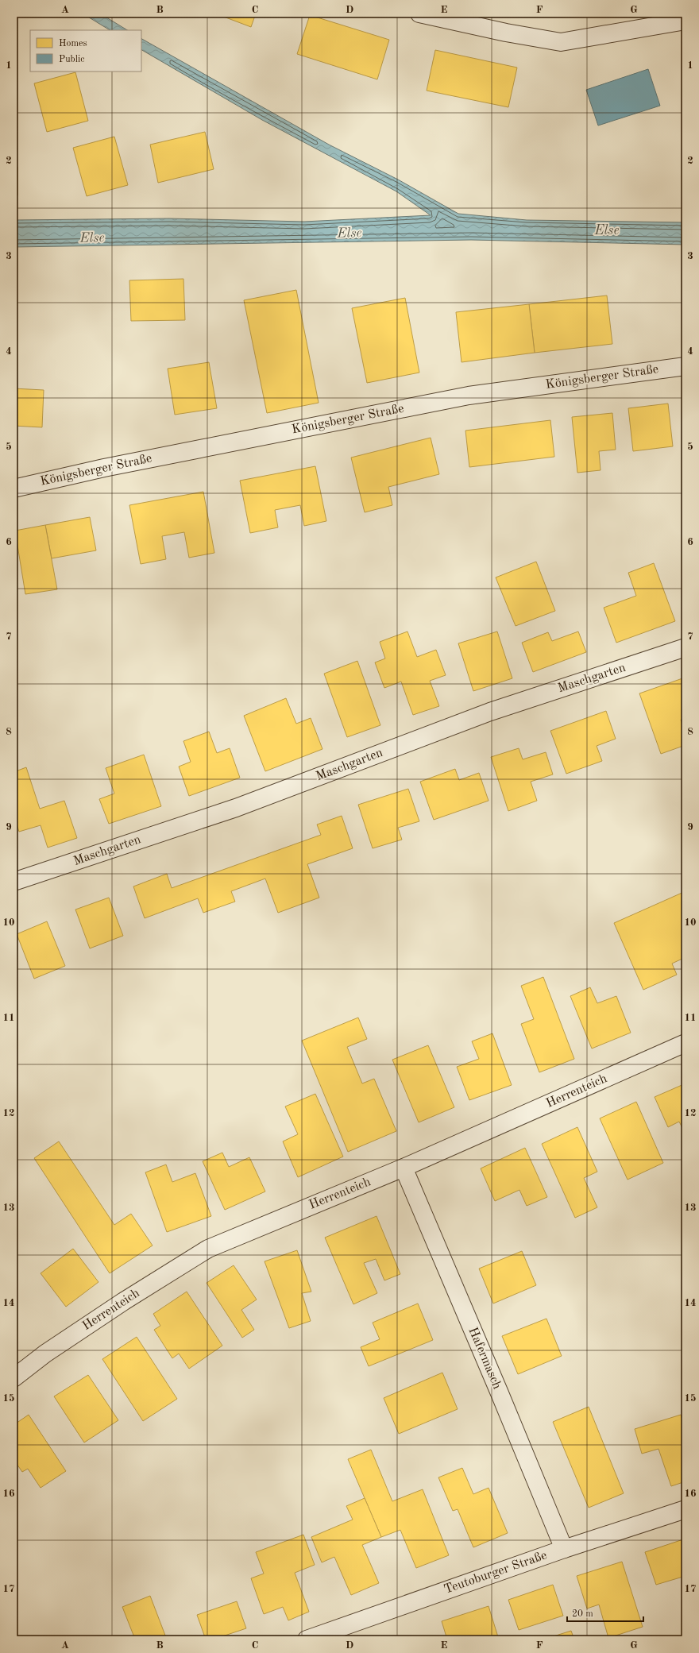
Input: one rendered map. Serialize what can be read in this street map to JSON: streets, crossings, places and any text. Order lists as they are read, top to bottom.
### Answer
{
  "streets": {
    "street": [
      "Königsberger Straße",
      "Maschgarten",
      "Herrenteich",
      "Hafermasch",
      "Teutoburger Straße"
    ]
  },
  "crossings": [
    ["Herrenteich", "Hafermasch"],
    ["Hafermasch", "Teutoburger Straße"]
  ],
  "water": ["Else"],
  "legend": ["Homes", "Public"],
  "scale_bar": "20 m",
  "grid": {
    "columns": [
      "A",
      "B",
      "C",
      "D",
      "E",
      "F",
      "G"
    ],
    "rows": [
      "1",
      "2",
      "3",
      "4",
      "5",
      "6",
      "7",
      "8",
      "9",
      "10",
      "11",
      "12",
      "13",
      "14",
      "15",
      "16",
      "17"
    ]
  }
}
